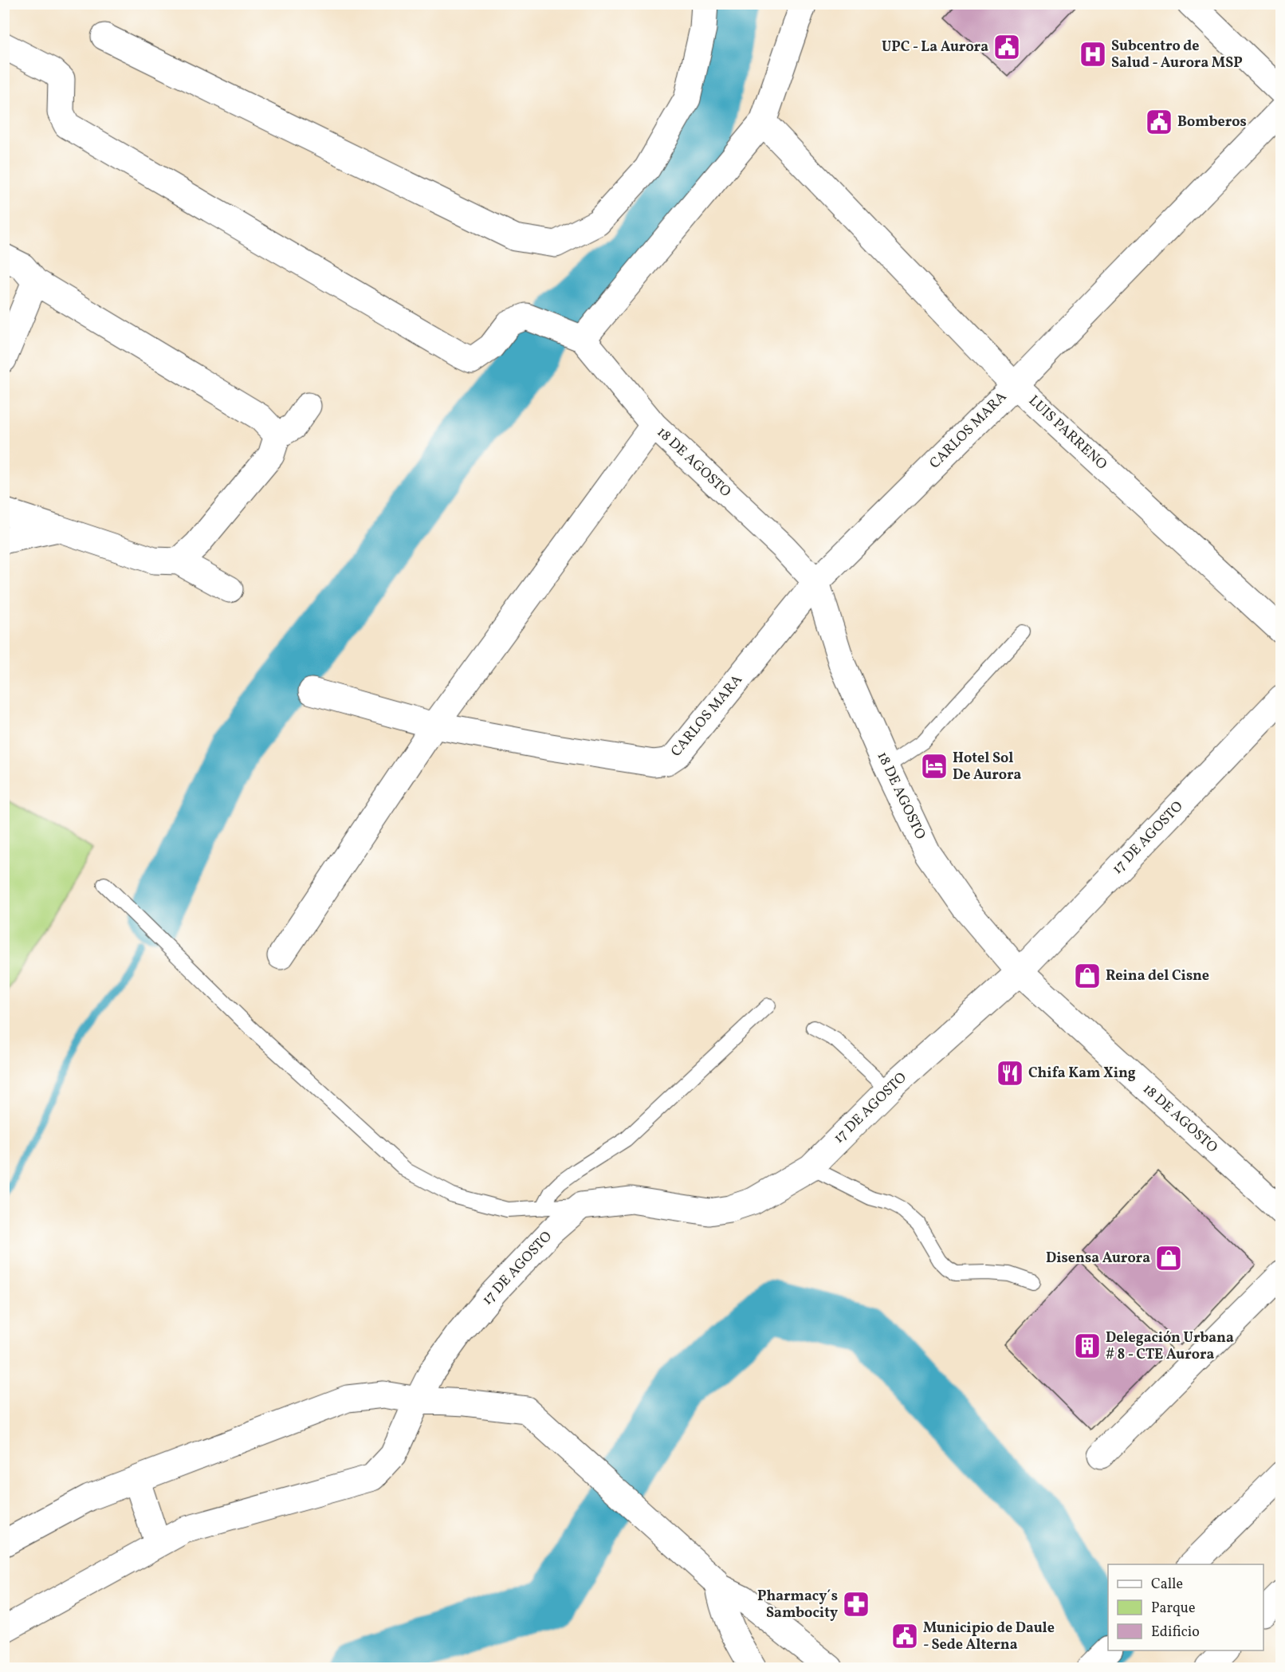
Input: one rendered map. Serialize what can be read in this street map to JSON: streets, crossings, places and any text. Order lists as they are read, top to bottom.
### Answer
{
  "streets": {
    "main road": [
      "CARLOS MARA",
      "LUIS PARRENO",
      "18 DE AGOSTO",
      "17 DE AGOSTO"
    ]
  },
  "crossings": [
    ["CARLOS MARA", "LUIS PARRENO"],
    ["CARLOS MARA", "18 DE AGOSTO"],
    ["18 DE AGOSTO", "17 DE AGOSTO"]
  ],
  "places": {
    "public building": ["UPC - La Aurora", "Bomberos", "Municipio de Daule - Sede Alterna"],
    "hospital": ["Subcentro de Salud - Aurora MSP"],
    "hotel": ["Hotel Sol De Aurora"],
    "shop": ["Reina del Cisne", "Disensa Aurora"],
    "restaurant": ["Chifa Kam Xing"],
    "building": ["Delegación Urbana # 8 - CTE Aurora"],
    "pharmacy": ["Pharmacy´s Sambocity"]
  },
  "legend": ["Calle", "Parque", "Edificio"]
}
